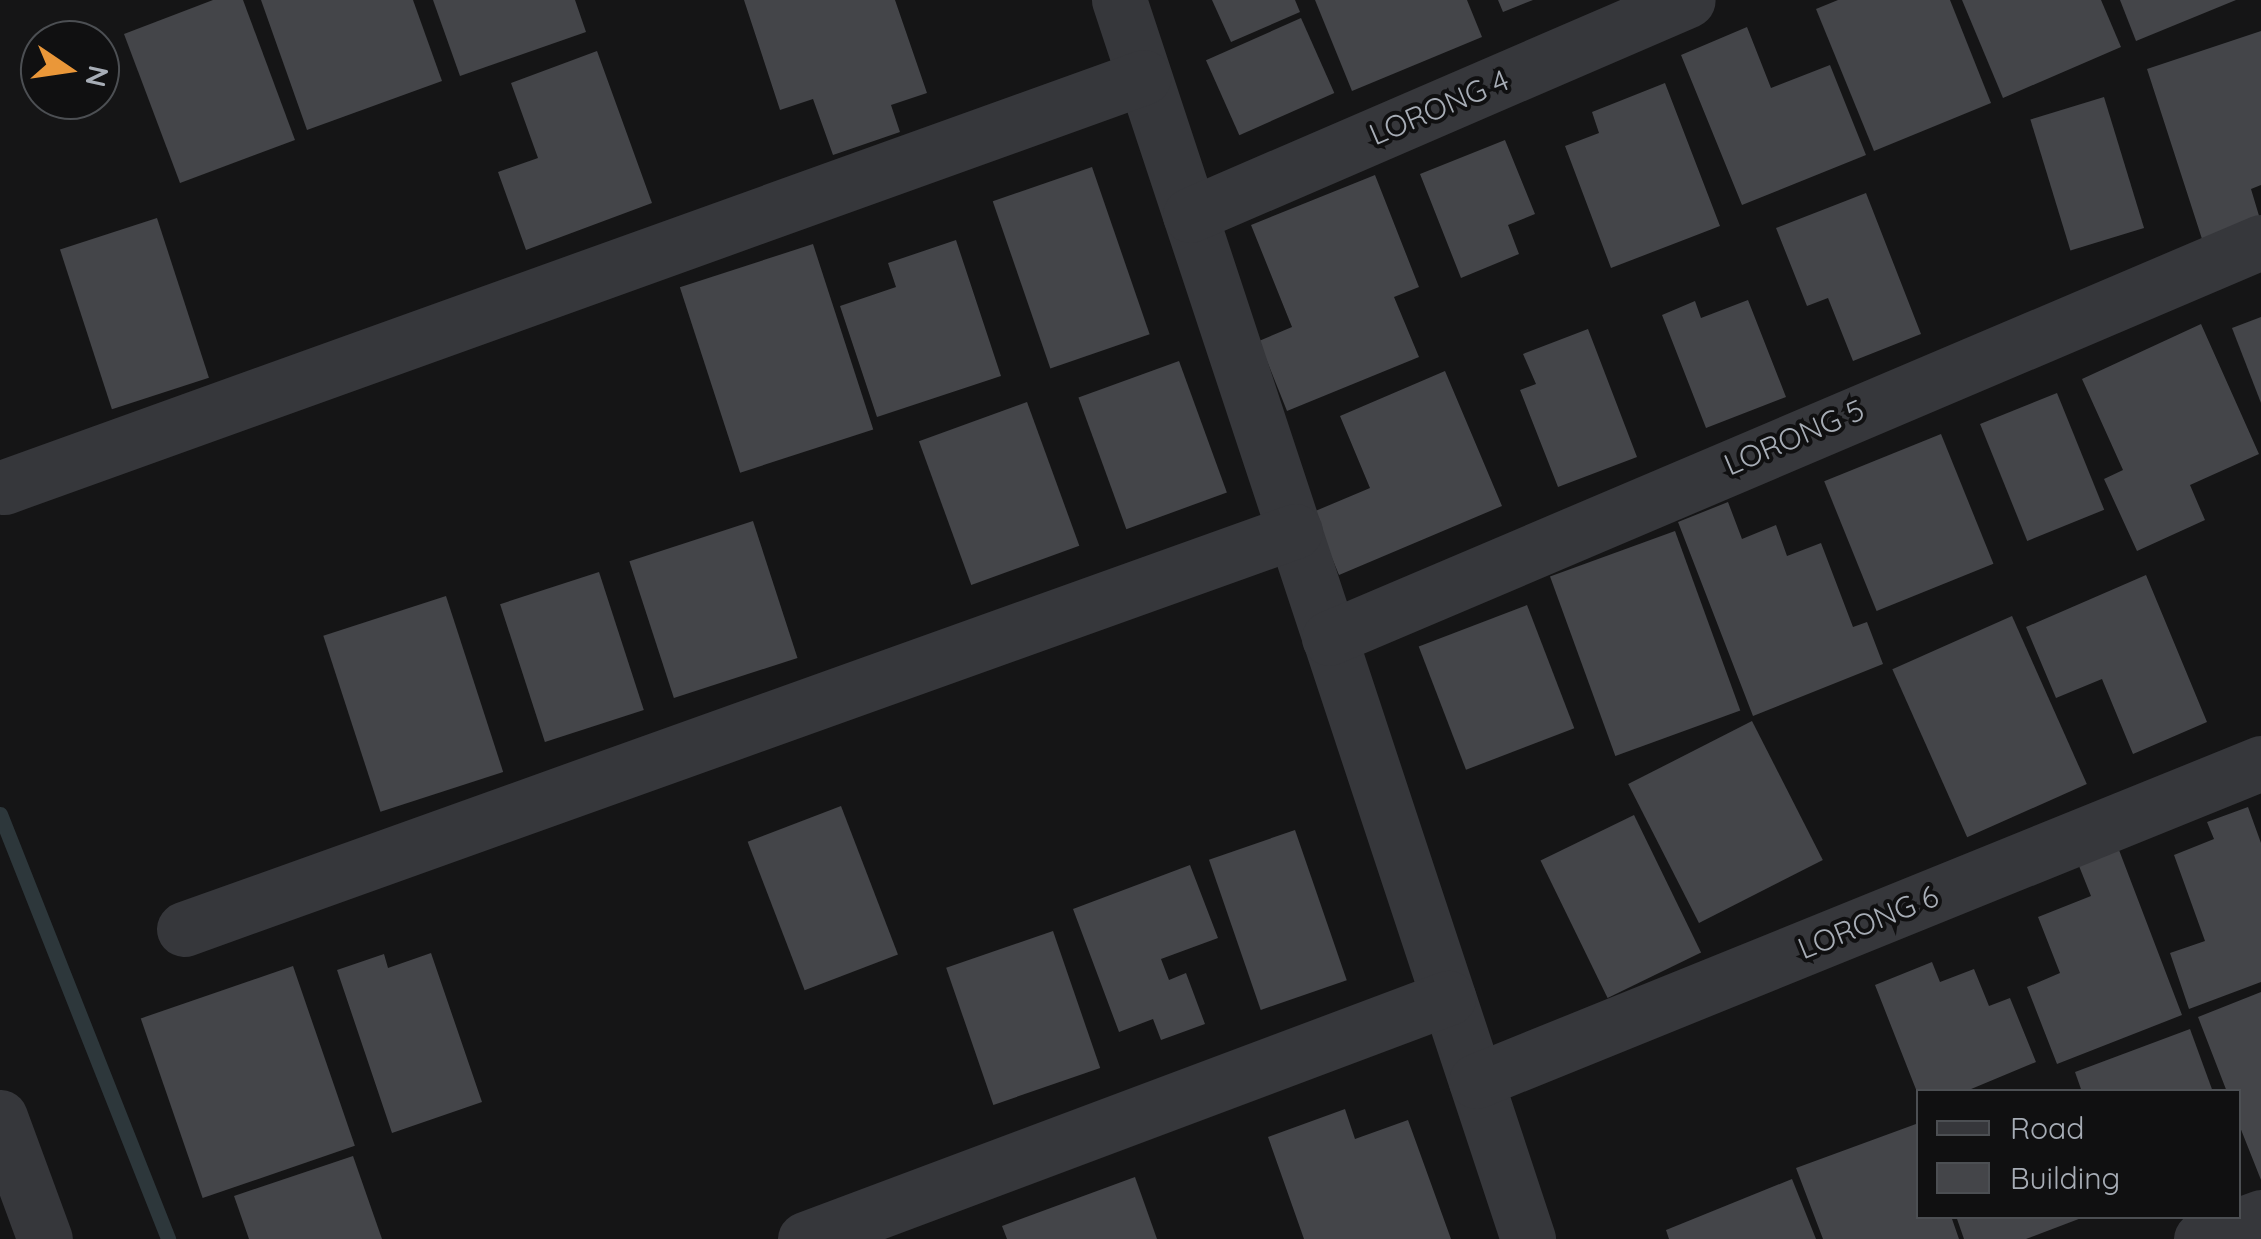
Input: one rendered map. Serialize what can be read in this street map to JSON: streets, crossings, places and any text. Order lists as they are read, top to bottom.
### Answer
{
  "streets": {
    "street": ["LORONG 4", "LORONG 5", "LORONG 6"]
  },
  "legend": ["Road", "Building"],
  "north": "right"
}
